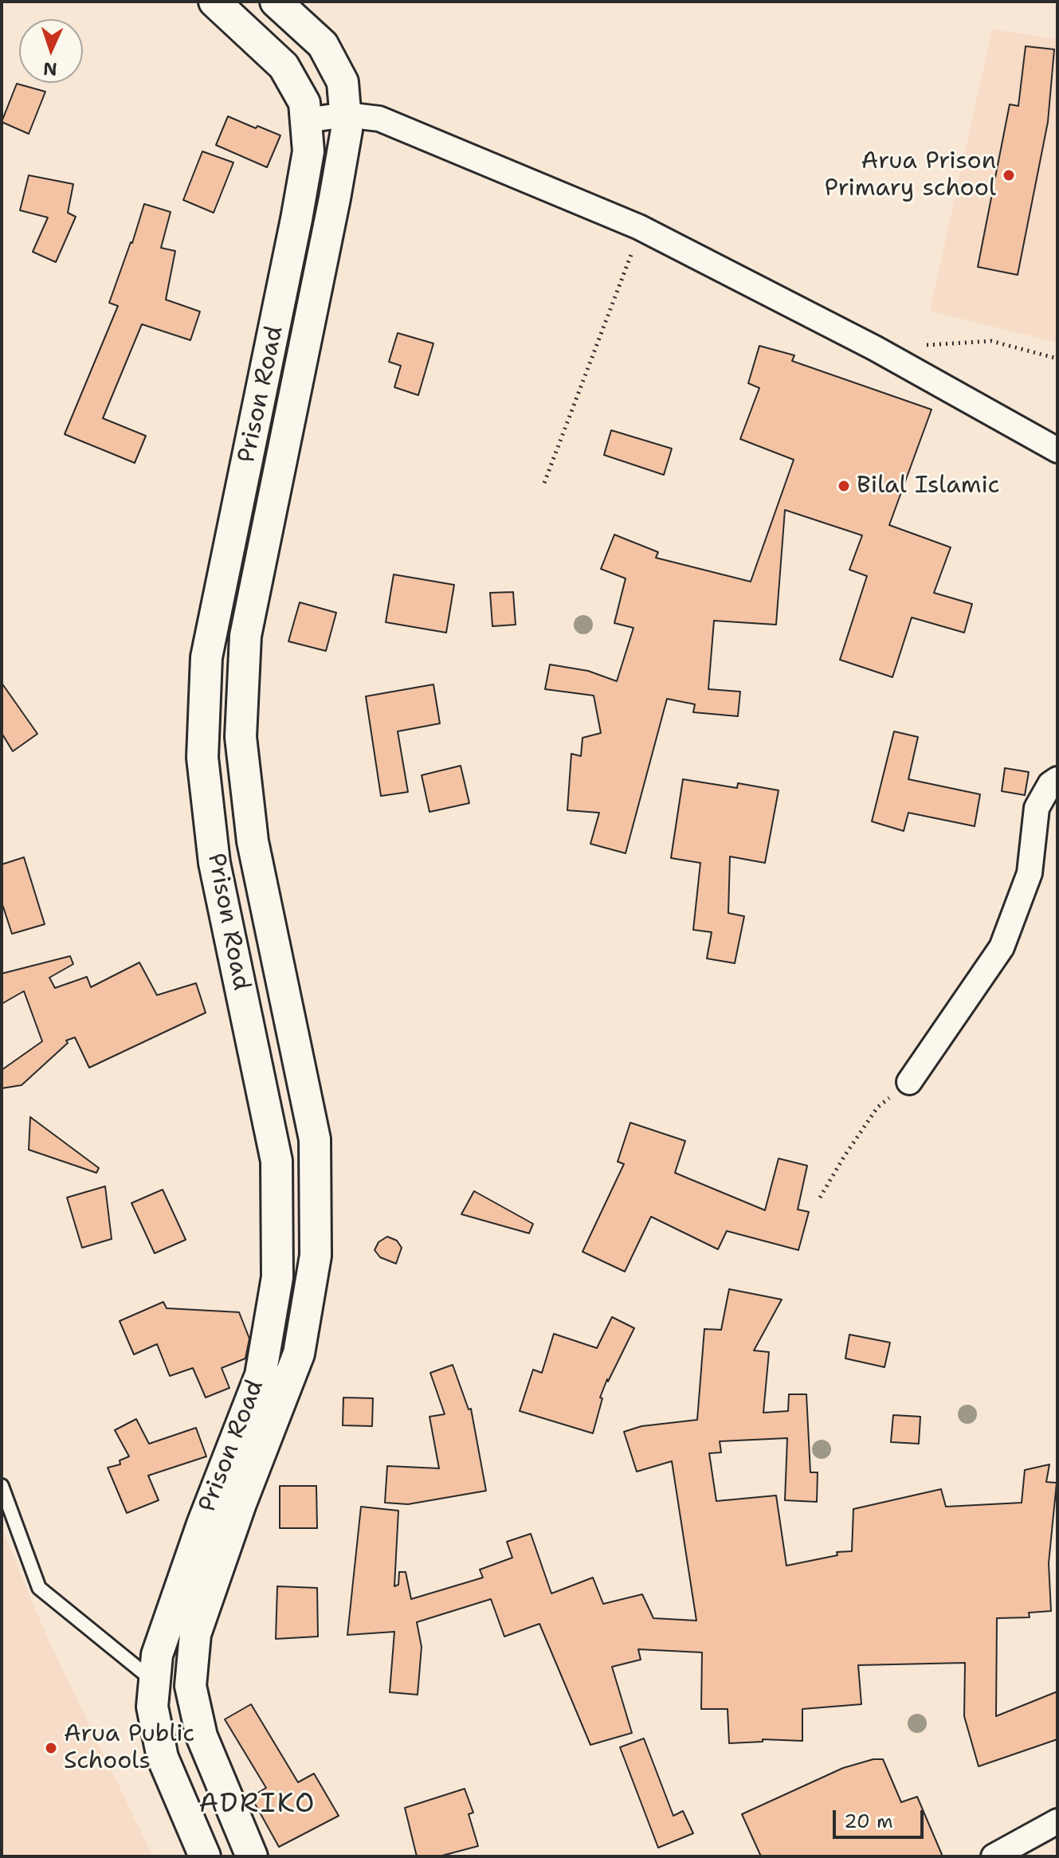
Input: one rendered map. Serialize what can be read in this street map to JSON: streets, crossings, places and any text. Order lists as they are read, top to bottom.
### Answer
{
  "streets": {
    "street": ["Prison Road"]
  },
  "districts": ["ADRIKO"],
  "places": ["Arua Prison Primary school", "Bilal Islamic", "Arua Public Schools"],
  "scale_bar": "20 m",
  "north": "bottom"
}
